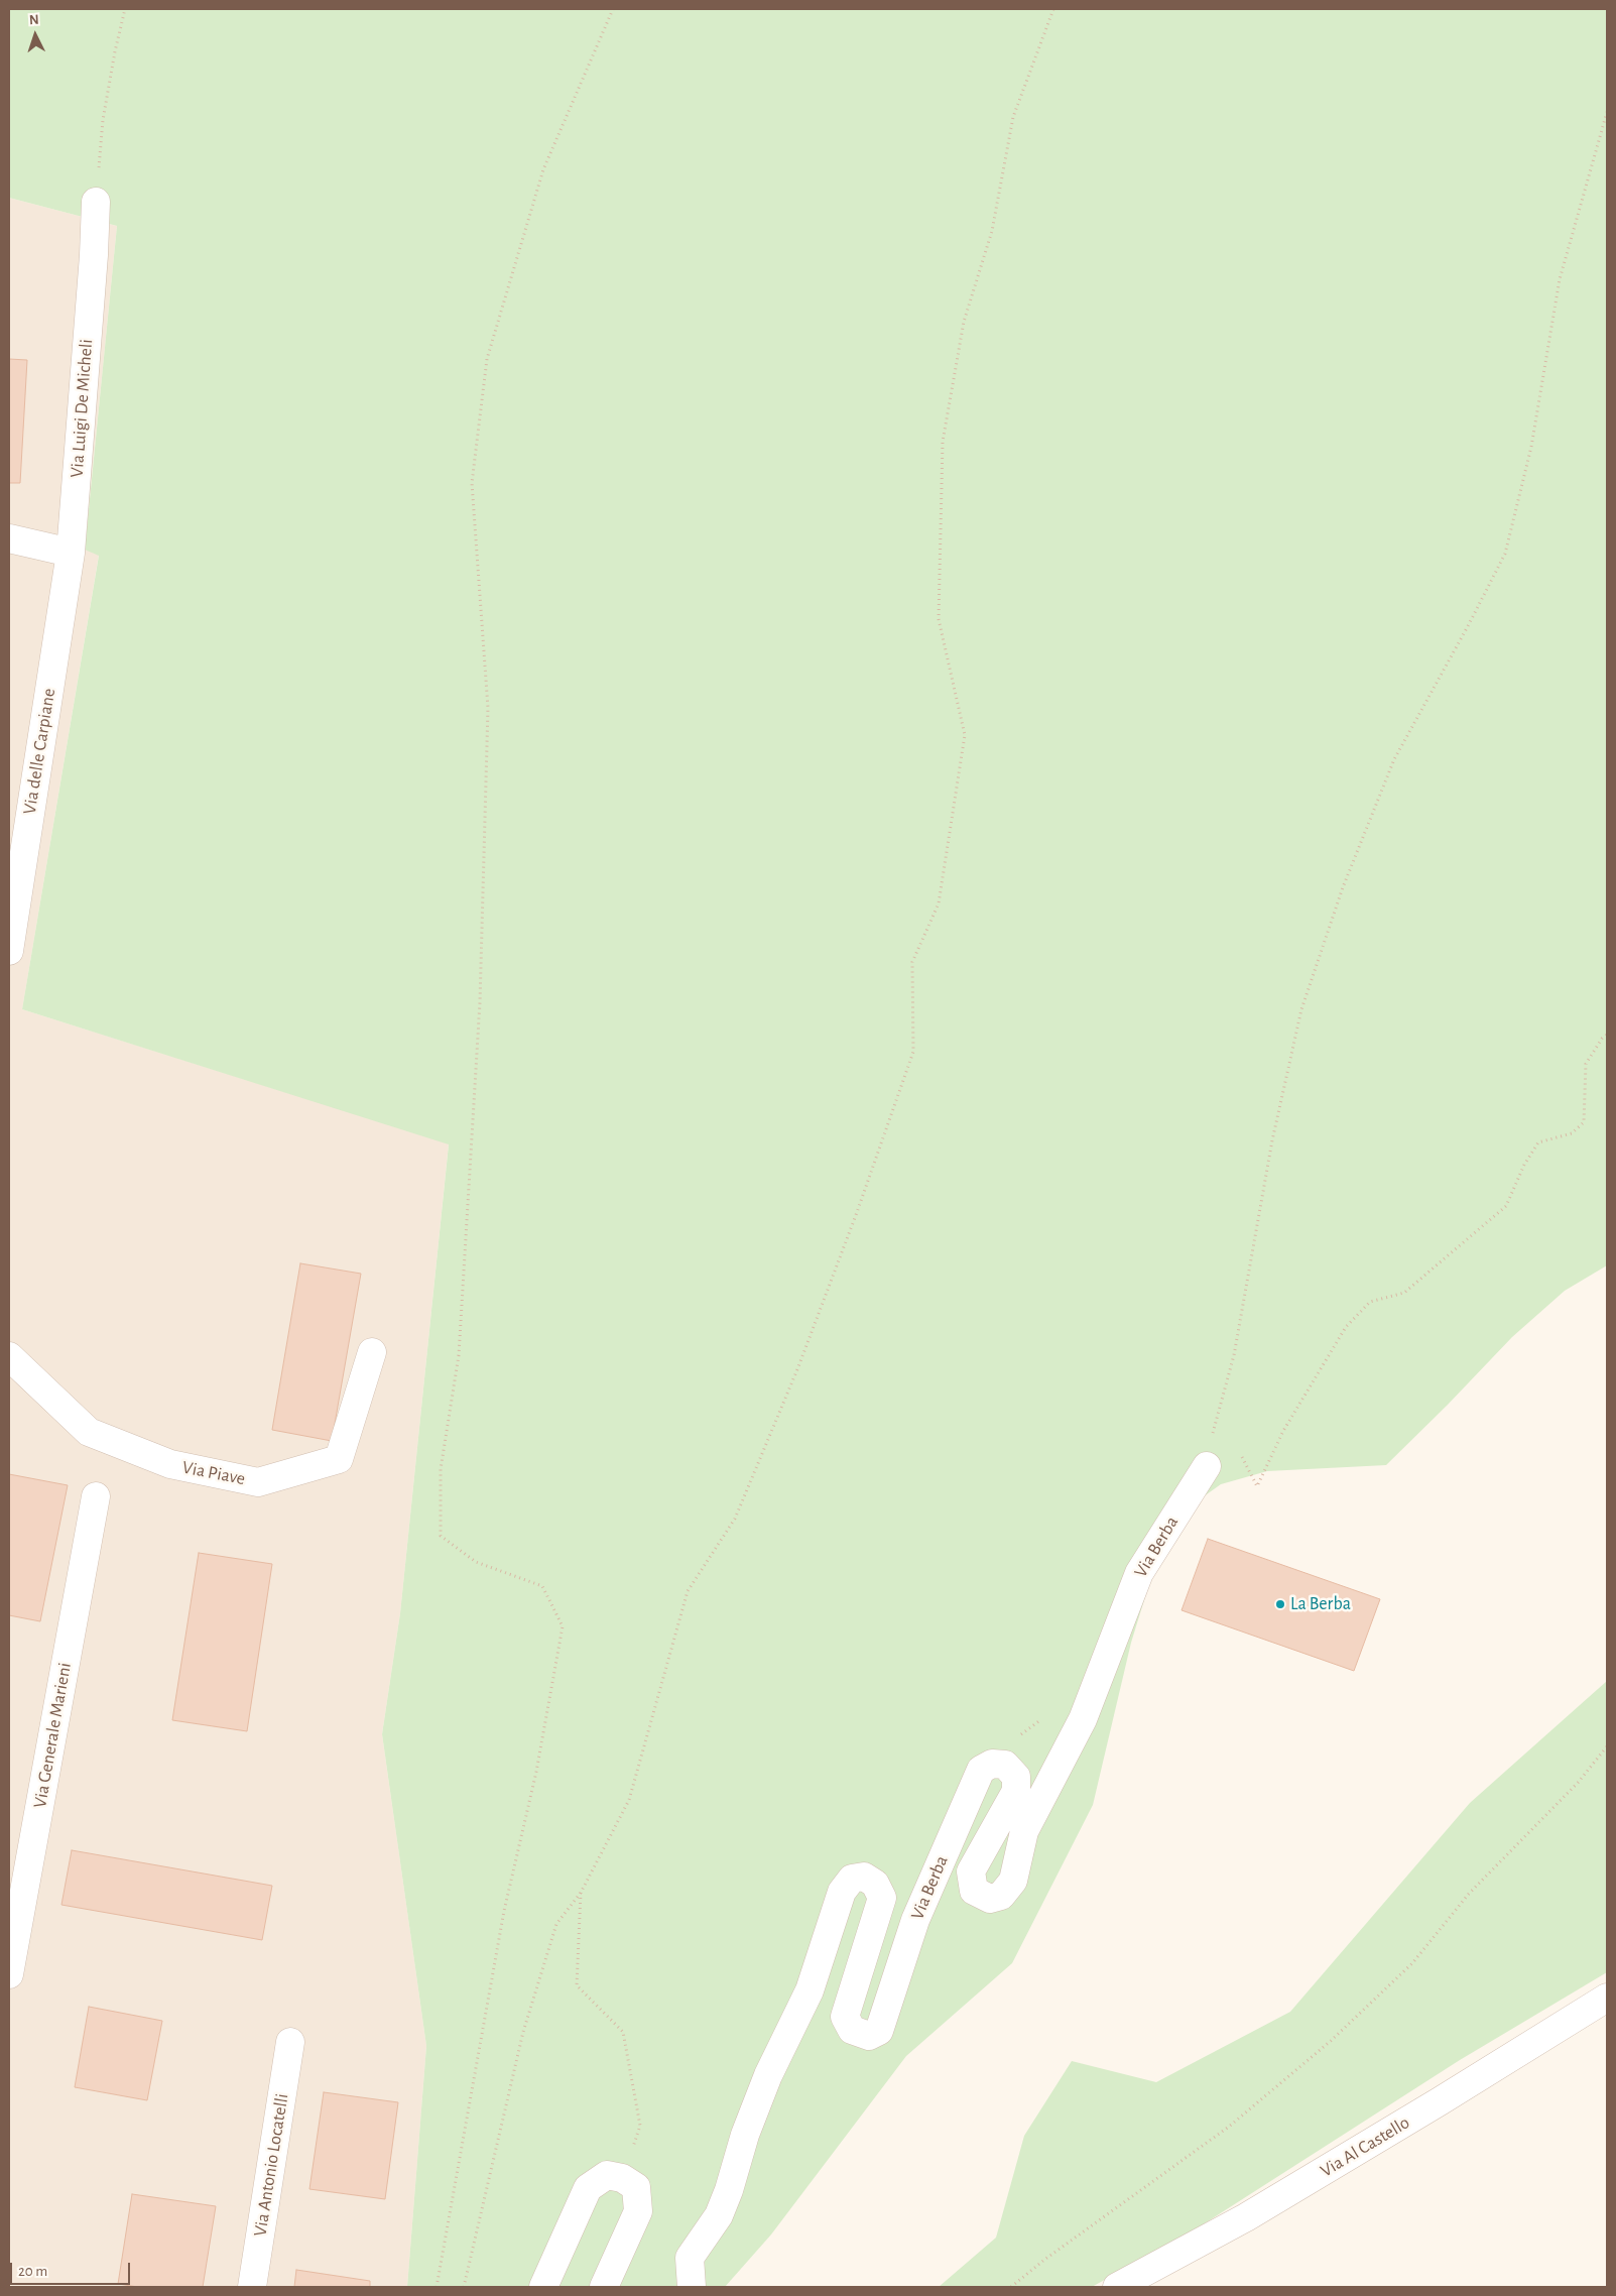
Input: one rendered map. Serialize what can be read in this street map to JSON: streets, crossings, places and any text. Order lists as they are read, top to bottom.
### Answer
{
  "streets": {
    "street": [
      "Via Luigi De Micheli",
      "Via delle Carpiane",
      "Via Piave",
      "Via Berba",
      "Via Generale Marieni",
      "Via Al Castello",
      "Via Antonio Locatelli"
    ]
  },
  "crossings": [
    ["Via Luigi De Micheli", "Via delle Carpiane"]
  ],
  "places": ["La Berba"],
  "scale_bar": "20 m",
  "north": "top"
}
